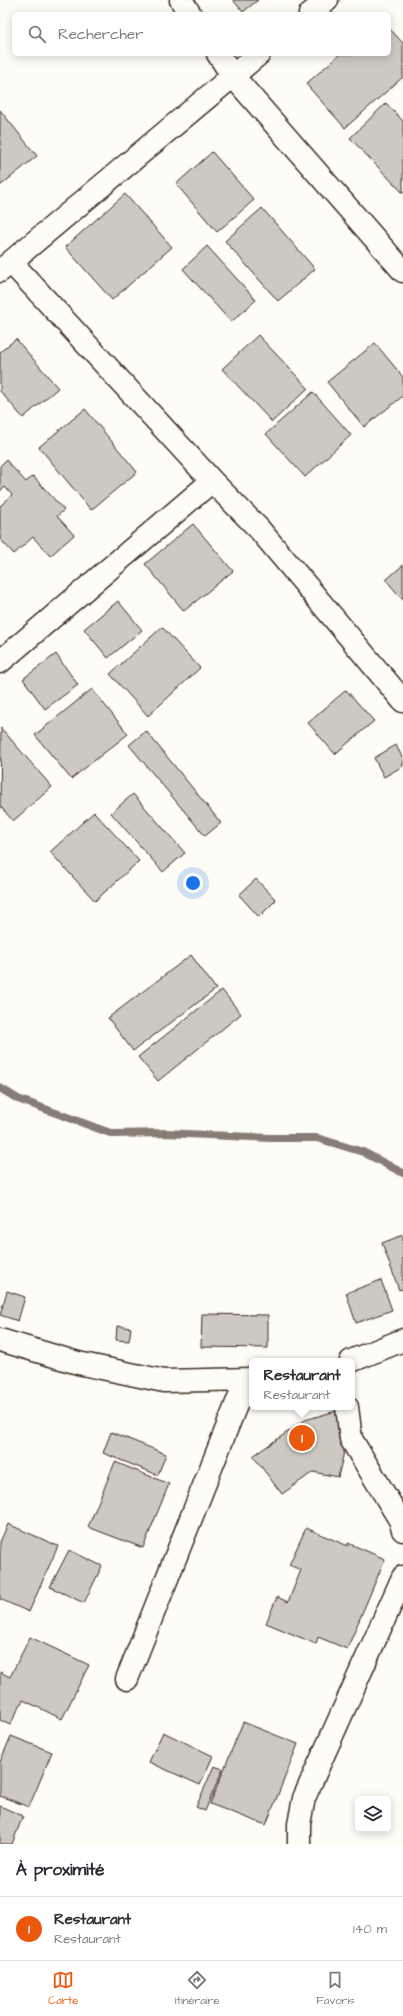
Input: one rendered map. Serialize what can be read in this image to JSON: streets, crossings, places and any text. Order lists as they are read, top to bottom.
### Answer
{
  "page": {
    "search": "Rechercher",
    "popup": ["Restaurant", "Restaurant"],
    "pins": "1",
    "heading": "À proximité",
    "list": [
      {
        "mark": "1",
        "name": "Restaurant",
        "note": "Restaurant",
        "value": "140 m"
      }
    ],
    "nav": ["Carte", "Itinéraire", "Favoris"]
  }
}
